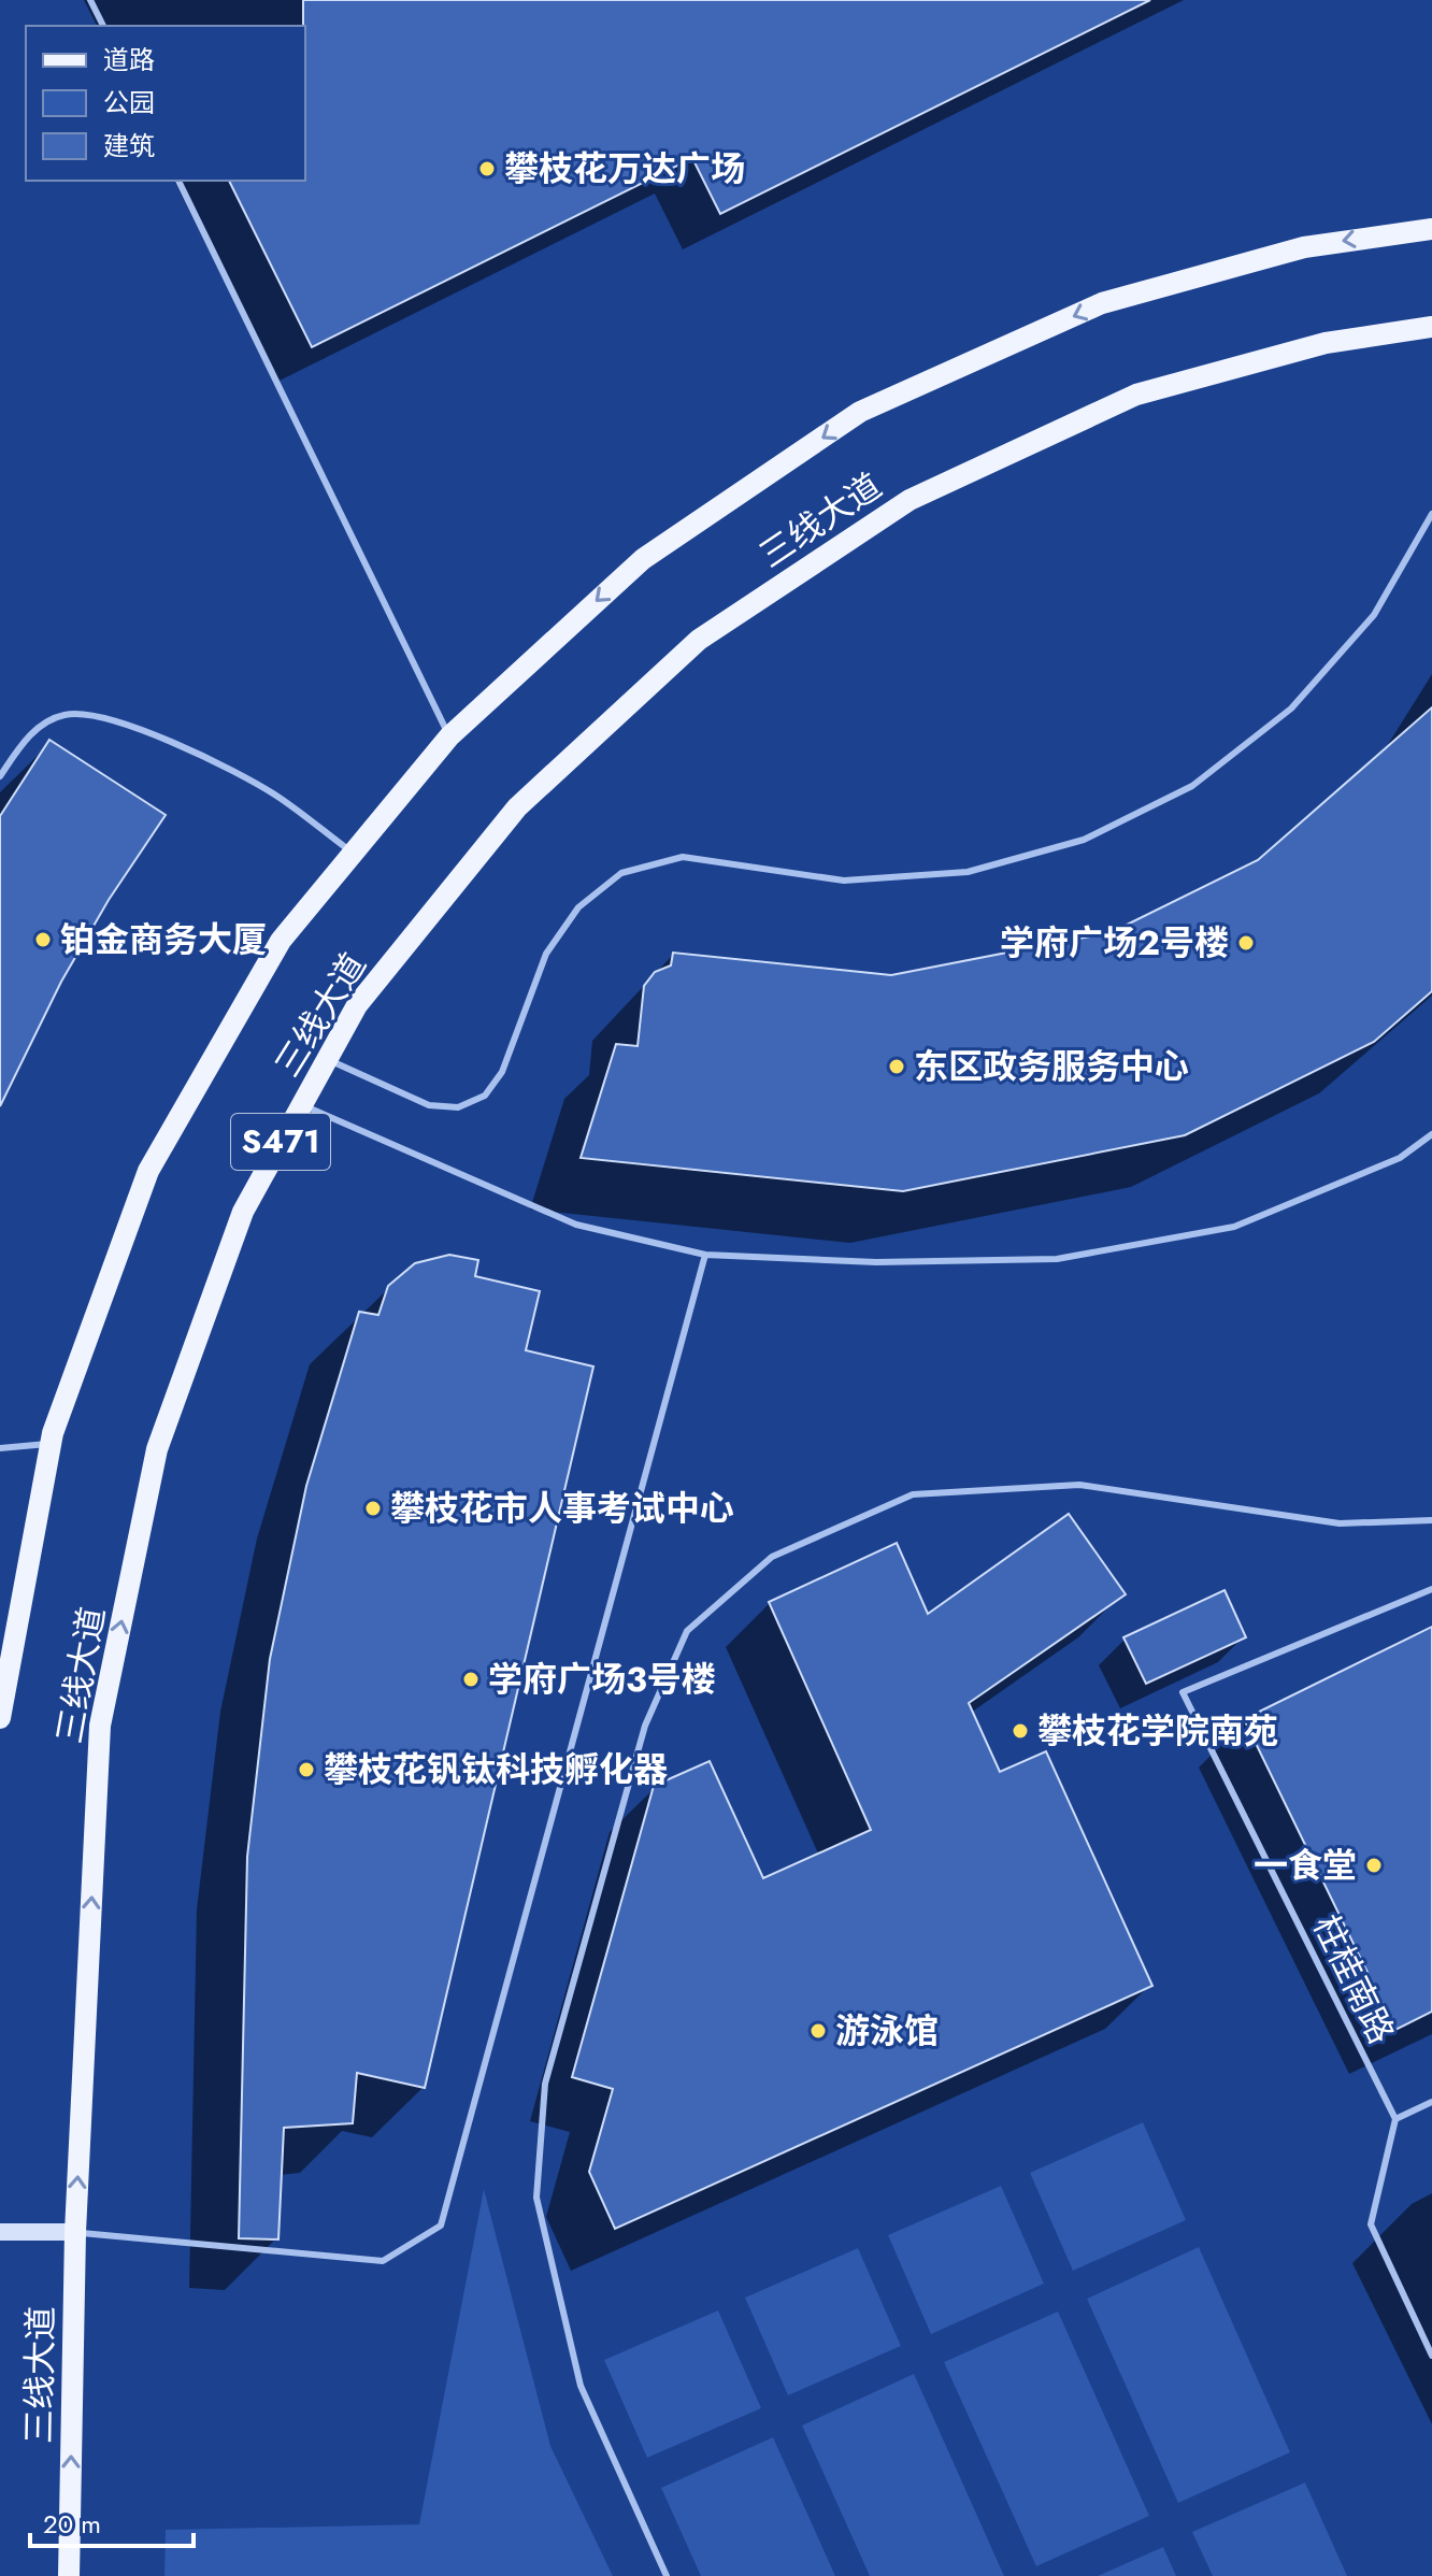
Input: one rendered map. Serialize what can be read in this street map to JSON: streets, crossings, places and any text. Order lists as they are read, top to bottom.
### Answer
{
  "streets": {
    "main road": ["三线大道", "S471"],
    "lane": ["柱桂南路"]
  },
  "places": [
    "攀枝花万达广场",
    "铂金商务大厦",
    "学府广场2号楼",
    "东区政务服务中心",
    "攀枝花市人事考试中心",
    "学府广场3号楼",
    "攀枝花学院南苑",
    "攀枝花钒钛科技孵化器",
    "一食堂",
    "游泳馆"
  ],
  "legend": ["道路", "公园", "建筑"],
  "scale_bar": "20 m"
}
